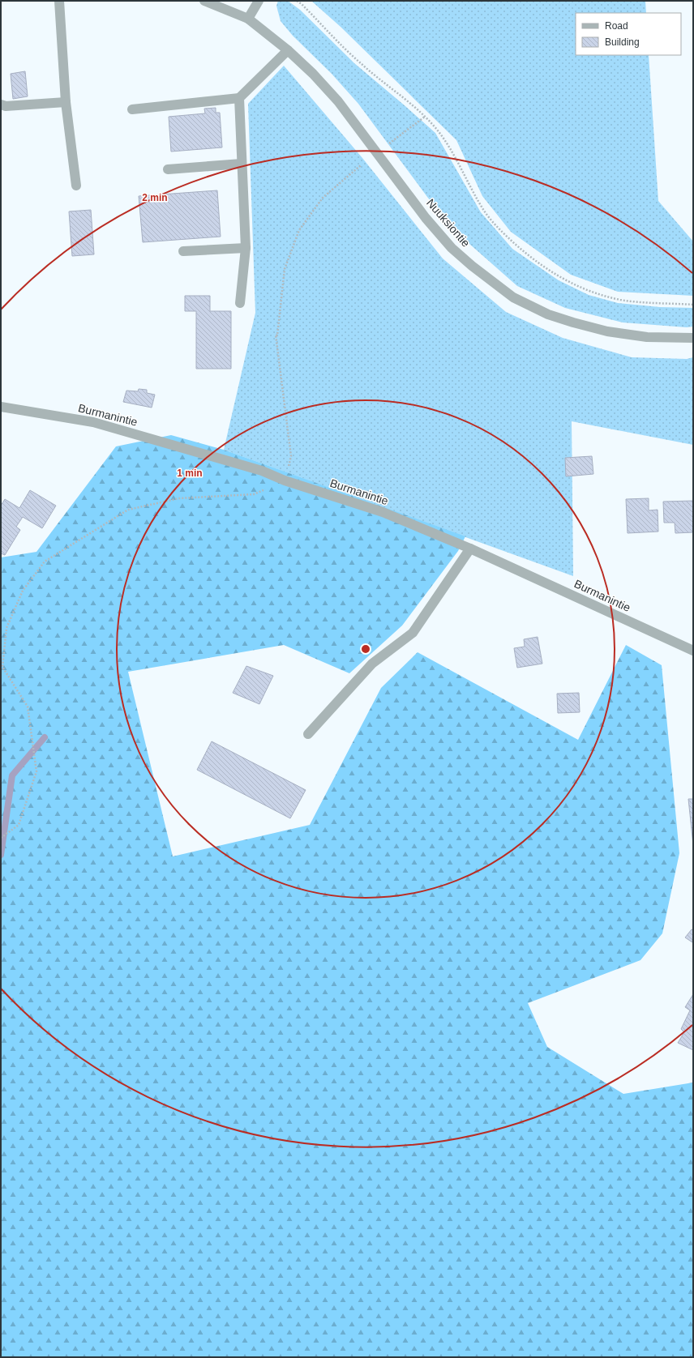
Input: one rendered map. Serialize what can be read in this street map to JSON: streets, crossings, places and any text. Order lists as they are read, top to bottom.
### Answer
{
  "streets": {
    "street": ["Nuuksiontie", "Burmanintie"]
  },
  "legend": ["Road", "Building"],
  "rings": ["2 min", "1 min"]
}
